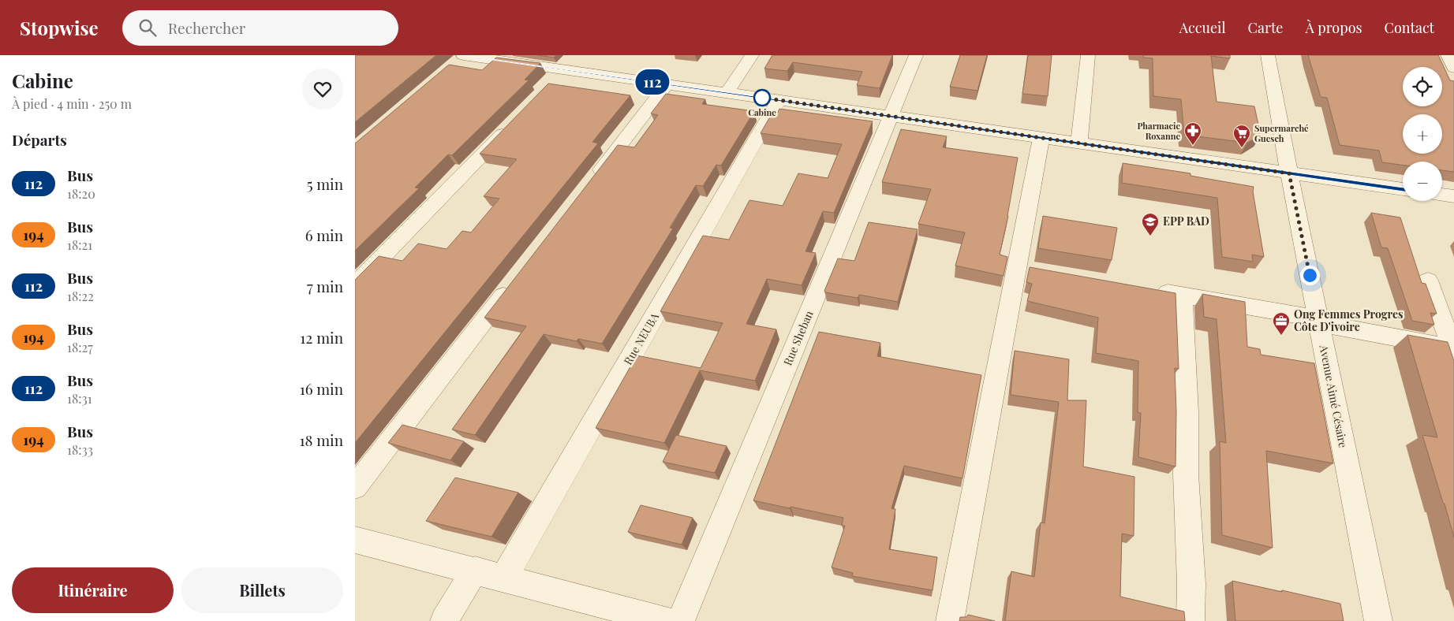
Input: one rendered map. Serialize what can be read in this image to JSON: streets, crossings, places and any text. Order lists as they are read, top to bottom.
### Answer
{
  "streets": {
    "street": ["Rue Sheban", "Rue NEUBA", "Avenue Aimé Césaire"]
  },
  "places": {
    "other": ["Cabine"],
    "pharmacy": ["Pharmacie Roxanne"],
    "supermarket": ["Supermarché Guesch"],
    "school or university": ["EPP BAD"],
    "office": ["Ong Femmes Progres Côte D'ivoire"]
  },
  "lines": ["bus line 112"],
  "page": {
    "header": "Stopwise",
    "search": "Rechercher",
    "nav": [
      "Accueil",
      "Carte",
      "À propos",
      "Contact"
    ],
    "heading": [
      ["Cabine", "À pied · 4 min · 250 m"],
      "Départs"
    ],
    "on_map": "112",
    "map_buttons": ["+", "−"],
    "list": [
      {
        "mark": "112",
        "name": "Bus",
        "note": "18:20",
        "value": "5 min"
      },
      {
        "mark": "194",
        "name": "Bus",
        "note": "18:21",
        "value": "6 min"
      },
      {
        "mark": "112",
        "name": "Bus",
        "note": "18:22",
        "value": "7 min"
      },
      {
        "mark": "194",
        "name": "Bus",
        "note": "18:27",
        "value": "12 min"
      },
      {
        "mark": "112",
        "name": "Bus",
        "note": "18:31",
        "value": "16 min"
      },
      {
        "mark": "194",
        "name": "Bus",
        "note": "18:33",
        "value": "18 min"
      }
    ],
    "buttons": ["Itinéraire", "Billets"]
  }
}
